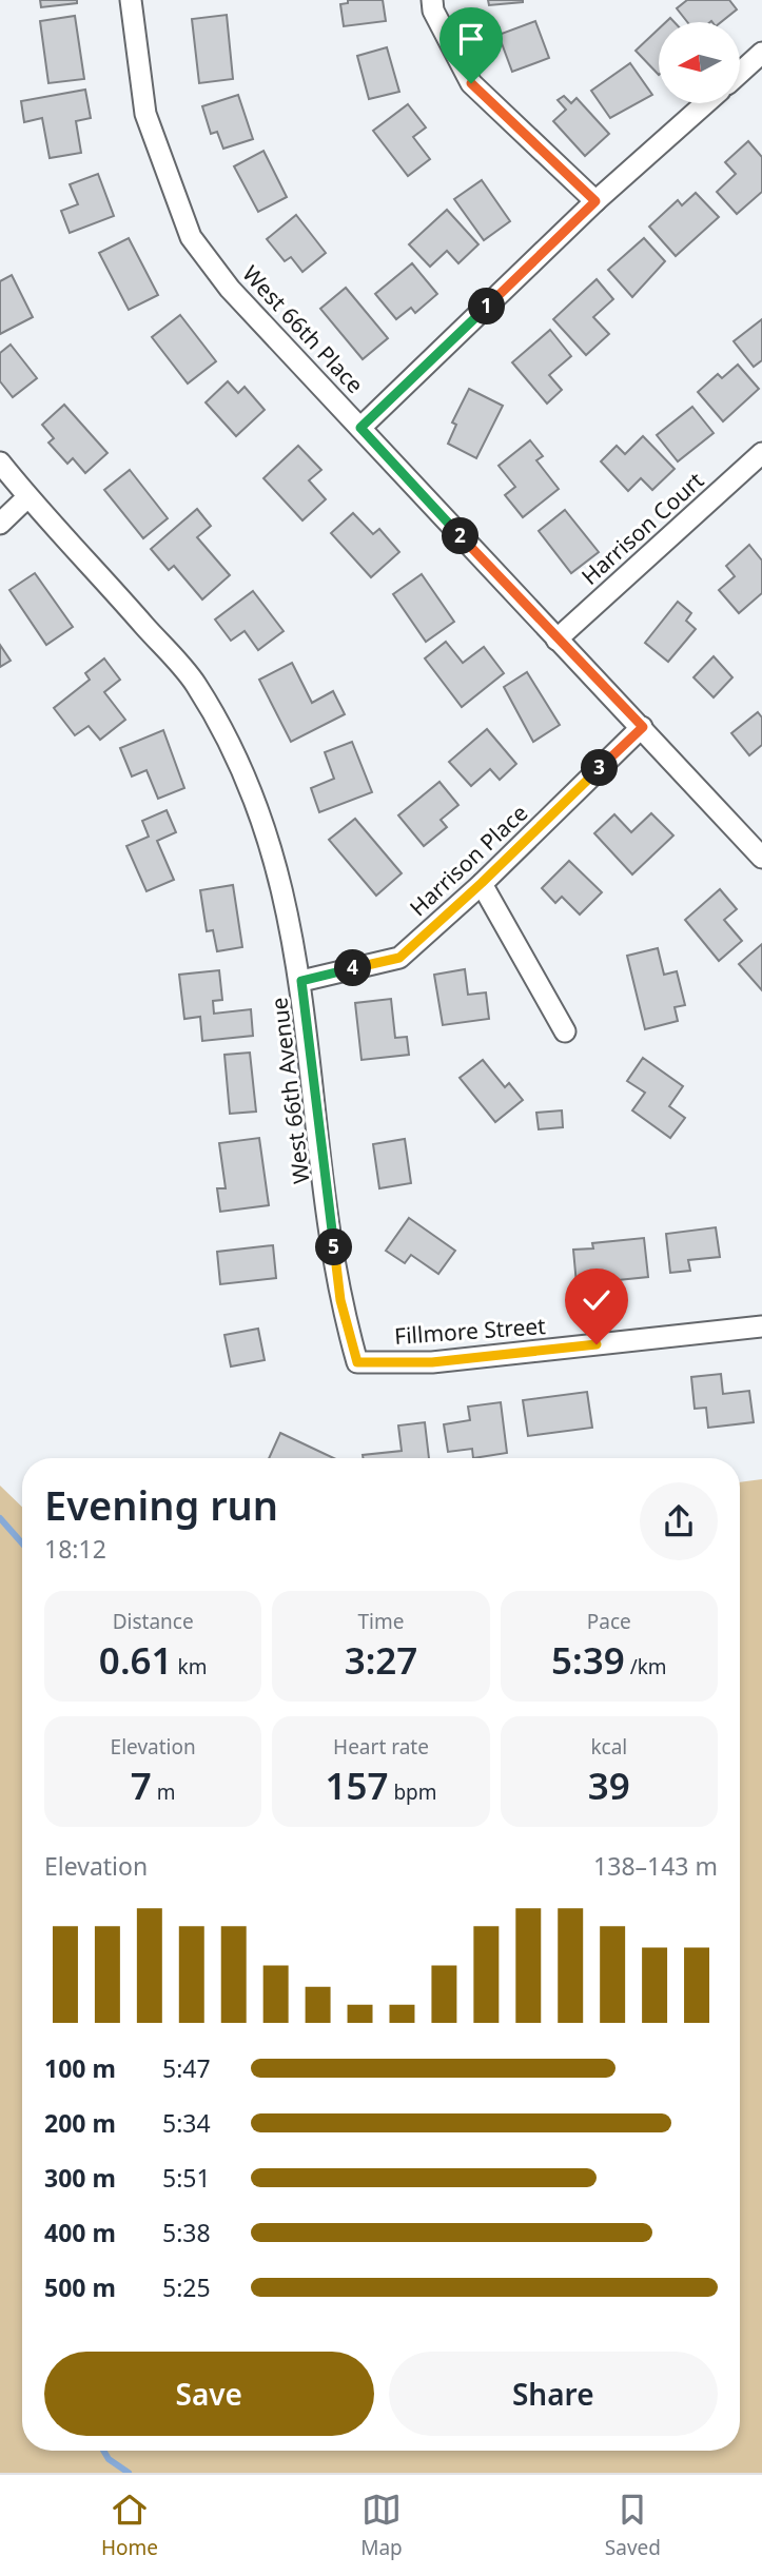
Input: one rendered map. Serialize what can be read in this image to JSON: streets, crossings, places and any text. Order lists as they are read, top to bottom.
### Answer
{
  "streets": {
    "street": [
      "West 66th Place",
      "Harrison Court",
      "Harrison Place",
      "West 66th Avenue",
      "Fillmore Street"
    ]
  },
  "crossings": [
    ["West 66th Place", "Harrison Court"],
    ["West 66th Place", "Harrison Place"],
    ["Harrison Place", "West 66th Avenue"],
    ["West 66th Avenue", "Fillmore Street"]
  ],
  "north": "left",
  "page": {
    "pins": [
      "1",
      "2",
      "3",
      "4",
      "5"
    ],
    "heading": ["Evening run", "18:12"],
    "stats": [
      ["Distance", "0.61 km"],
      ["Time", "3:27"],
      ["Pace", "5:39 /km"],
      ["Elevation", "7 m"],
      ["Heart rate", "157 bpm"],
      ["kcal", "39"]
    ],
    "chart": ["Elevation", "138–143 m"],
    "list": [
      {
        "name": "100 m",
        "note": "5:47"
      },
      {
        "name": "200 m",
        "note": "5:34"
      },
      {
        "name": "300 m",
        "note": "5:51"
      },
      {
        "name": "400 m",
        "note": "5:38"
      },
      {
        "name": "500 m",
        "note": "5:25"
      }
    ],
    "buttons": ["Save", "Share"],
    "tabs": ["Home", "Map", "Saved"]
  }
}
